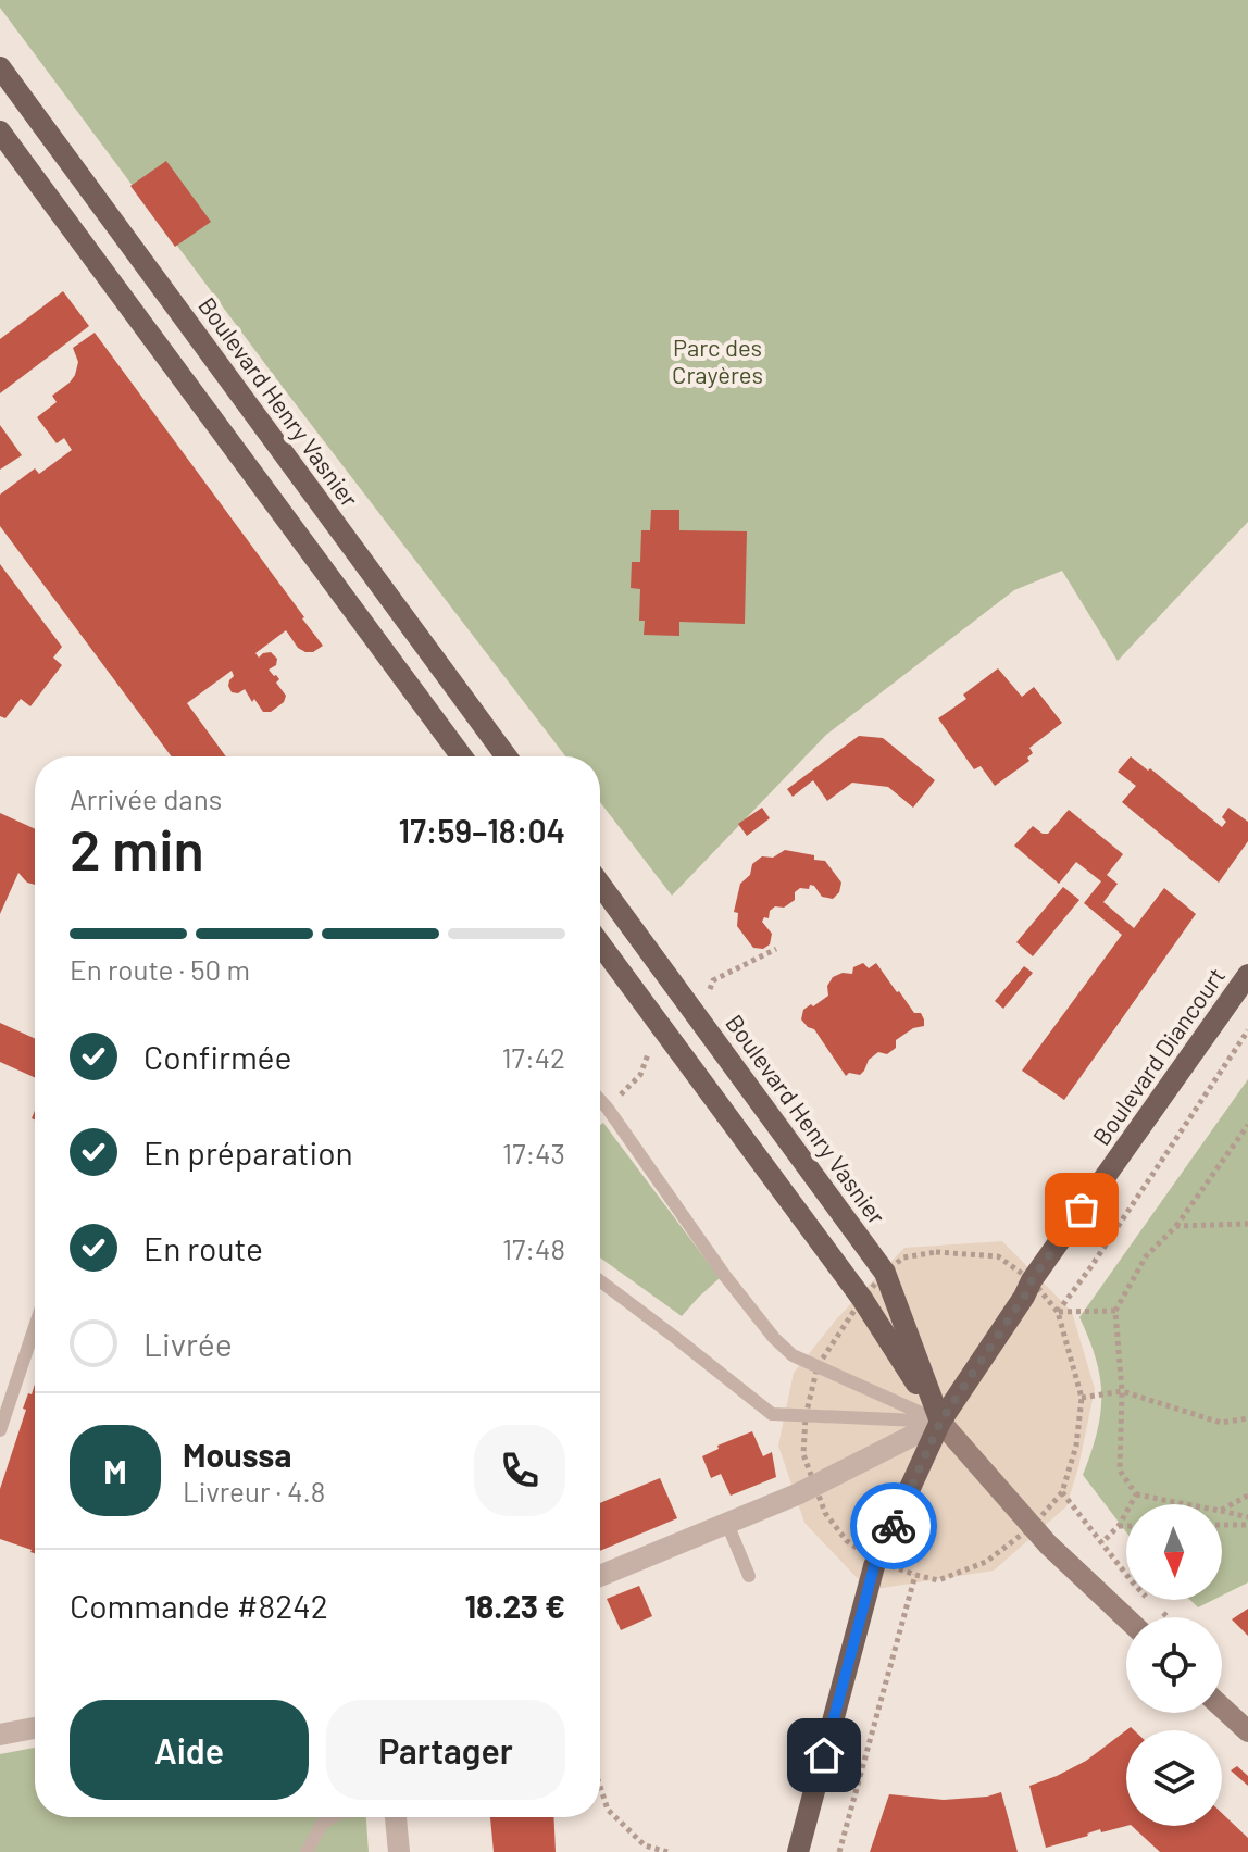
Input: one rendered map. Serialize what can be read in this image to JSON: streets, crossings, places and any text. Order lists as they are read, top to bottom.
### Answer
{
  "streets": {
    "main road": ["Boulevard Henry Vasnier", "Boulevard Diancourt"]
  },
  "crossings": [
    ["Boulevard Henry Vasnier", "Boulevard Diancourt"]
  ],
  "parks": ["Parc des Crayères"],
  "north": "bottom",
  "page": {
    "heading": ["2 min", "Arrivée dans", "17:59–18:04"],
    "panel": [
      "Moussa",
      "Livreur · 4.8",
      "Commande #8242",
      "18.23 €"
    ],
    "bar": "En route · 50 m",
    "list": [
      ["Confirmée", "17:42"],
      ["En préparation", "17:43"],
      ["En route", "17:48"],
      "Livrée"
    ],
    "round": "M",
    "buttons": ["Aide", "Partager"]
  }
}
